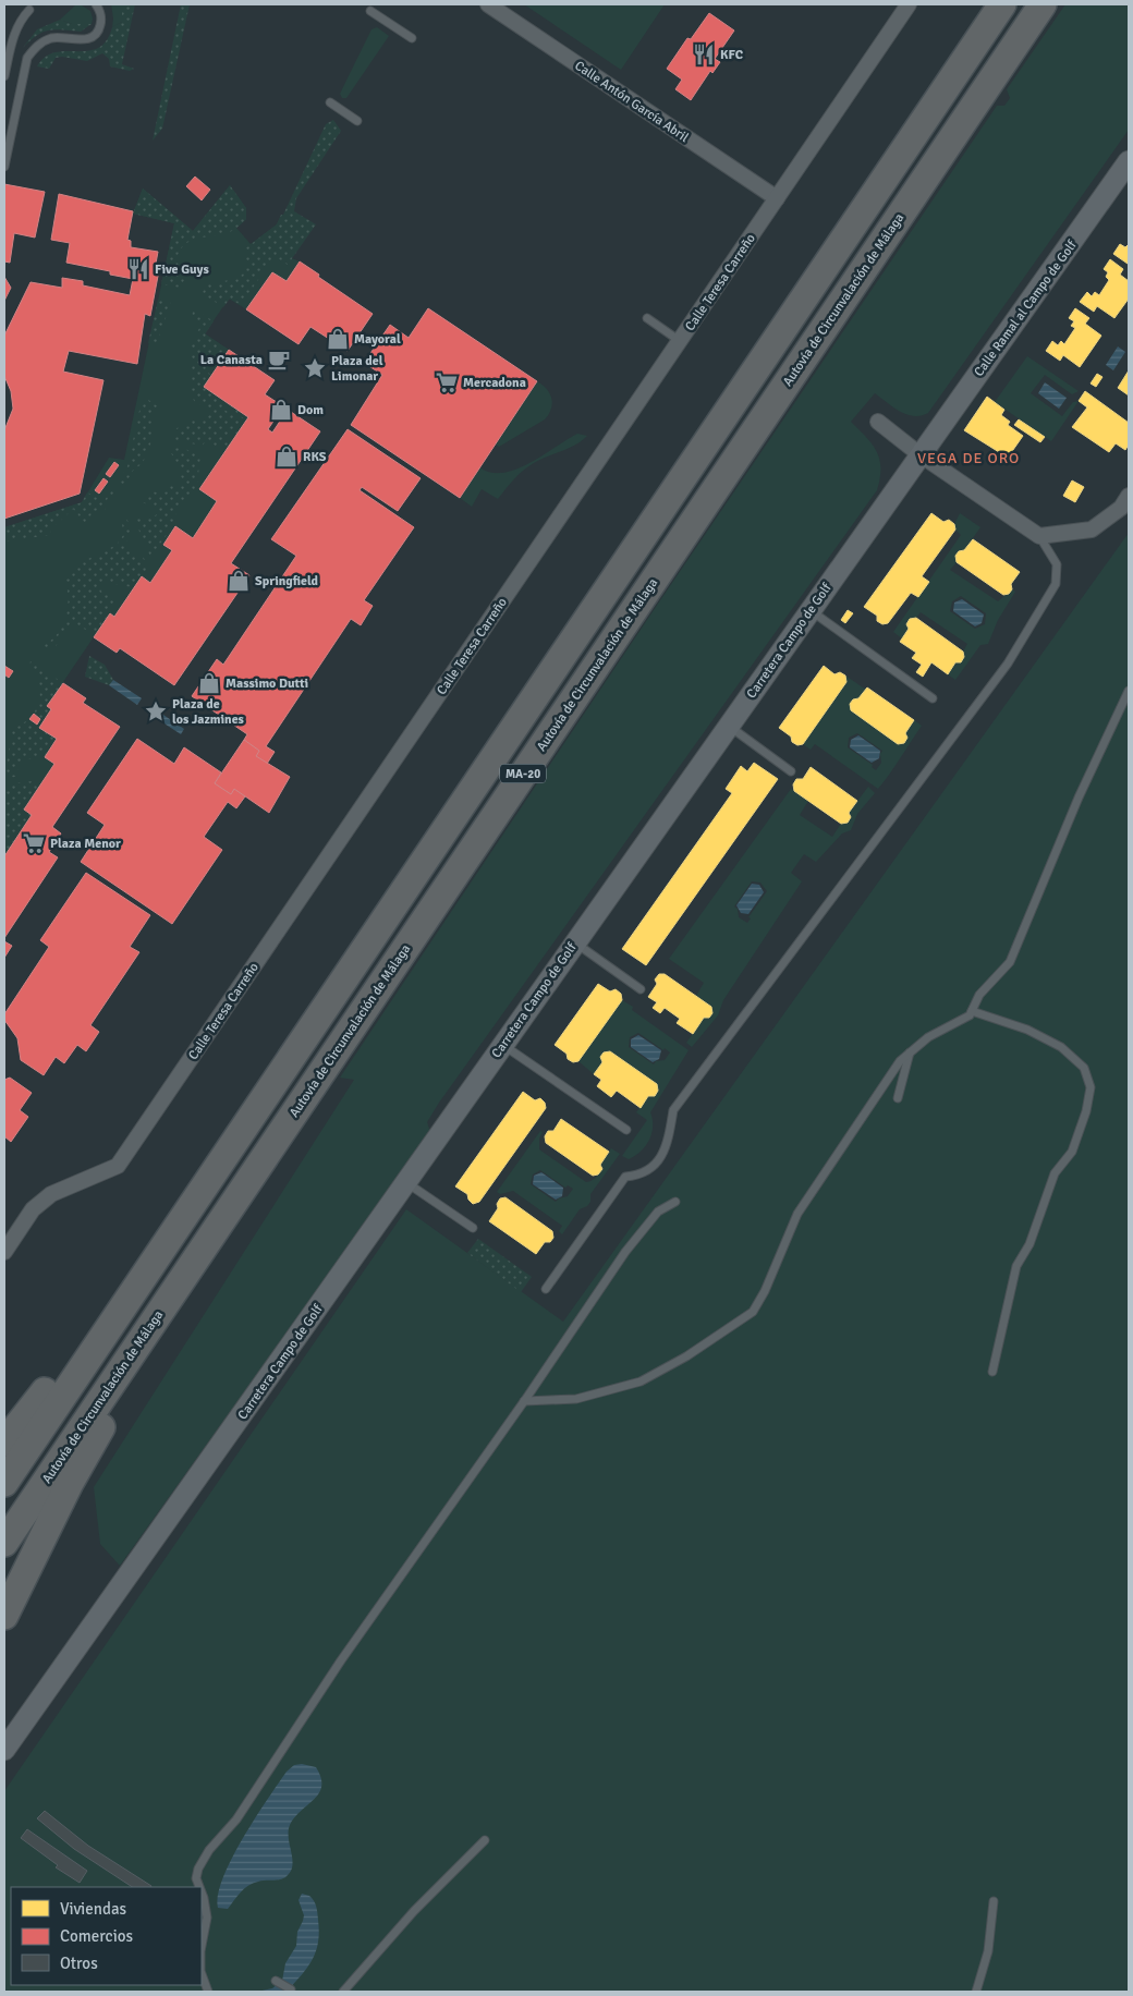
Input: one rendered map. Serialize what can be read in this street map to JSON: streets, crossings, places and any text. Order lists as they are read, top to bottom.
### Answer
{
  "streets": {
    "highway": ["Autovía de Circunvalación de Málaga", "MA-20"],
    "street": [
      "Calle Antón García Abril",
      "Calle Teresa Carreño",
      "Calle Ramal al Campo de Golf",
      "Carretera Campo de Golf"
    ]
  },
  "crossings": [
    ["Calle Antón García Abril", "Calle Teresa Carreño"],
    ["Calle Ramal al Campo de Golf", "Carretera Campo de Golf"]
  ],
  "districts": ["VEGA DE ORO"],
  "places": {
    "restaurant": ["KFC", "Five Guys"],
    "shop": [
      "Mayoral",
      "Dom",
      "RKS",
      "Springfield",
      "Massimo Dutti"
    ],
    "cafe": ["La Canasta"],
    "place": ["Plaza del Limonar", "Plaza de los Jazmines"],
    "supermarket": ["Mercadona", "Plaza Menor"]
  },
  "legend": ["Viviendas", "Comercios", "Otros"]
}
